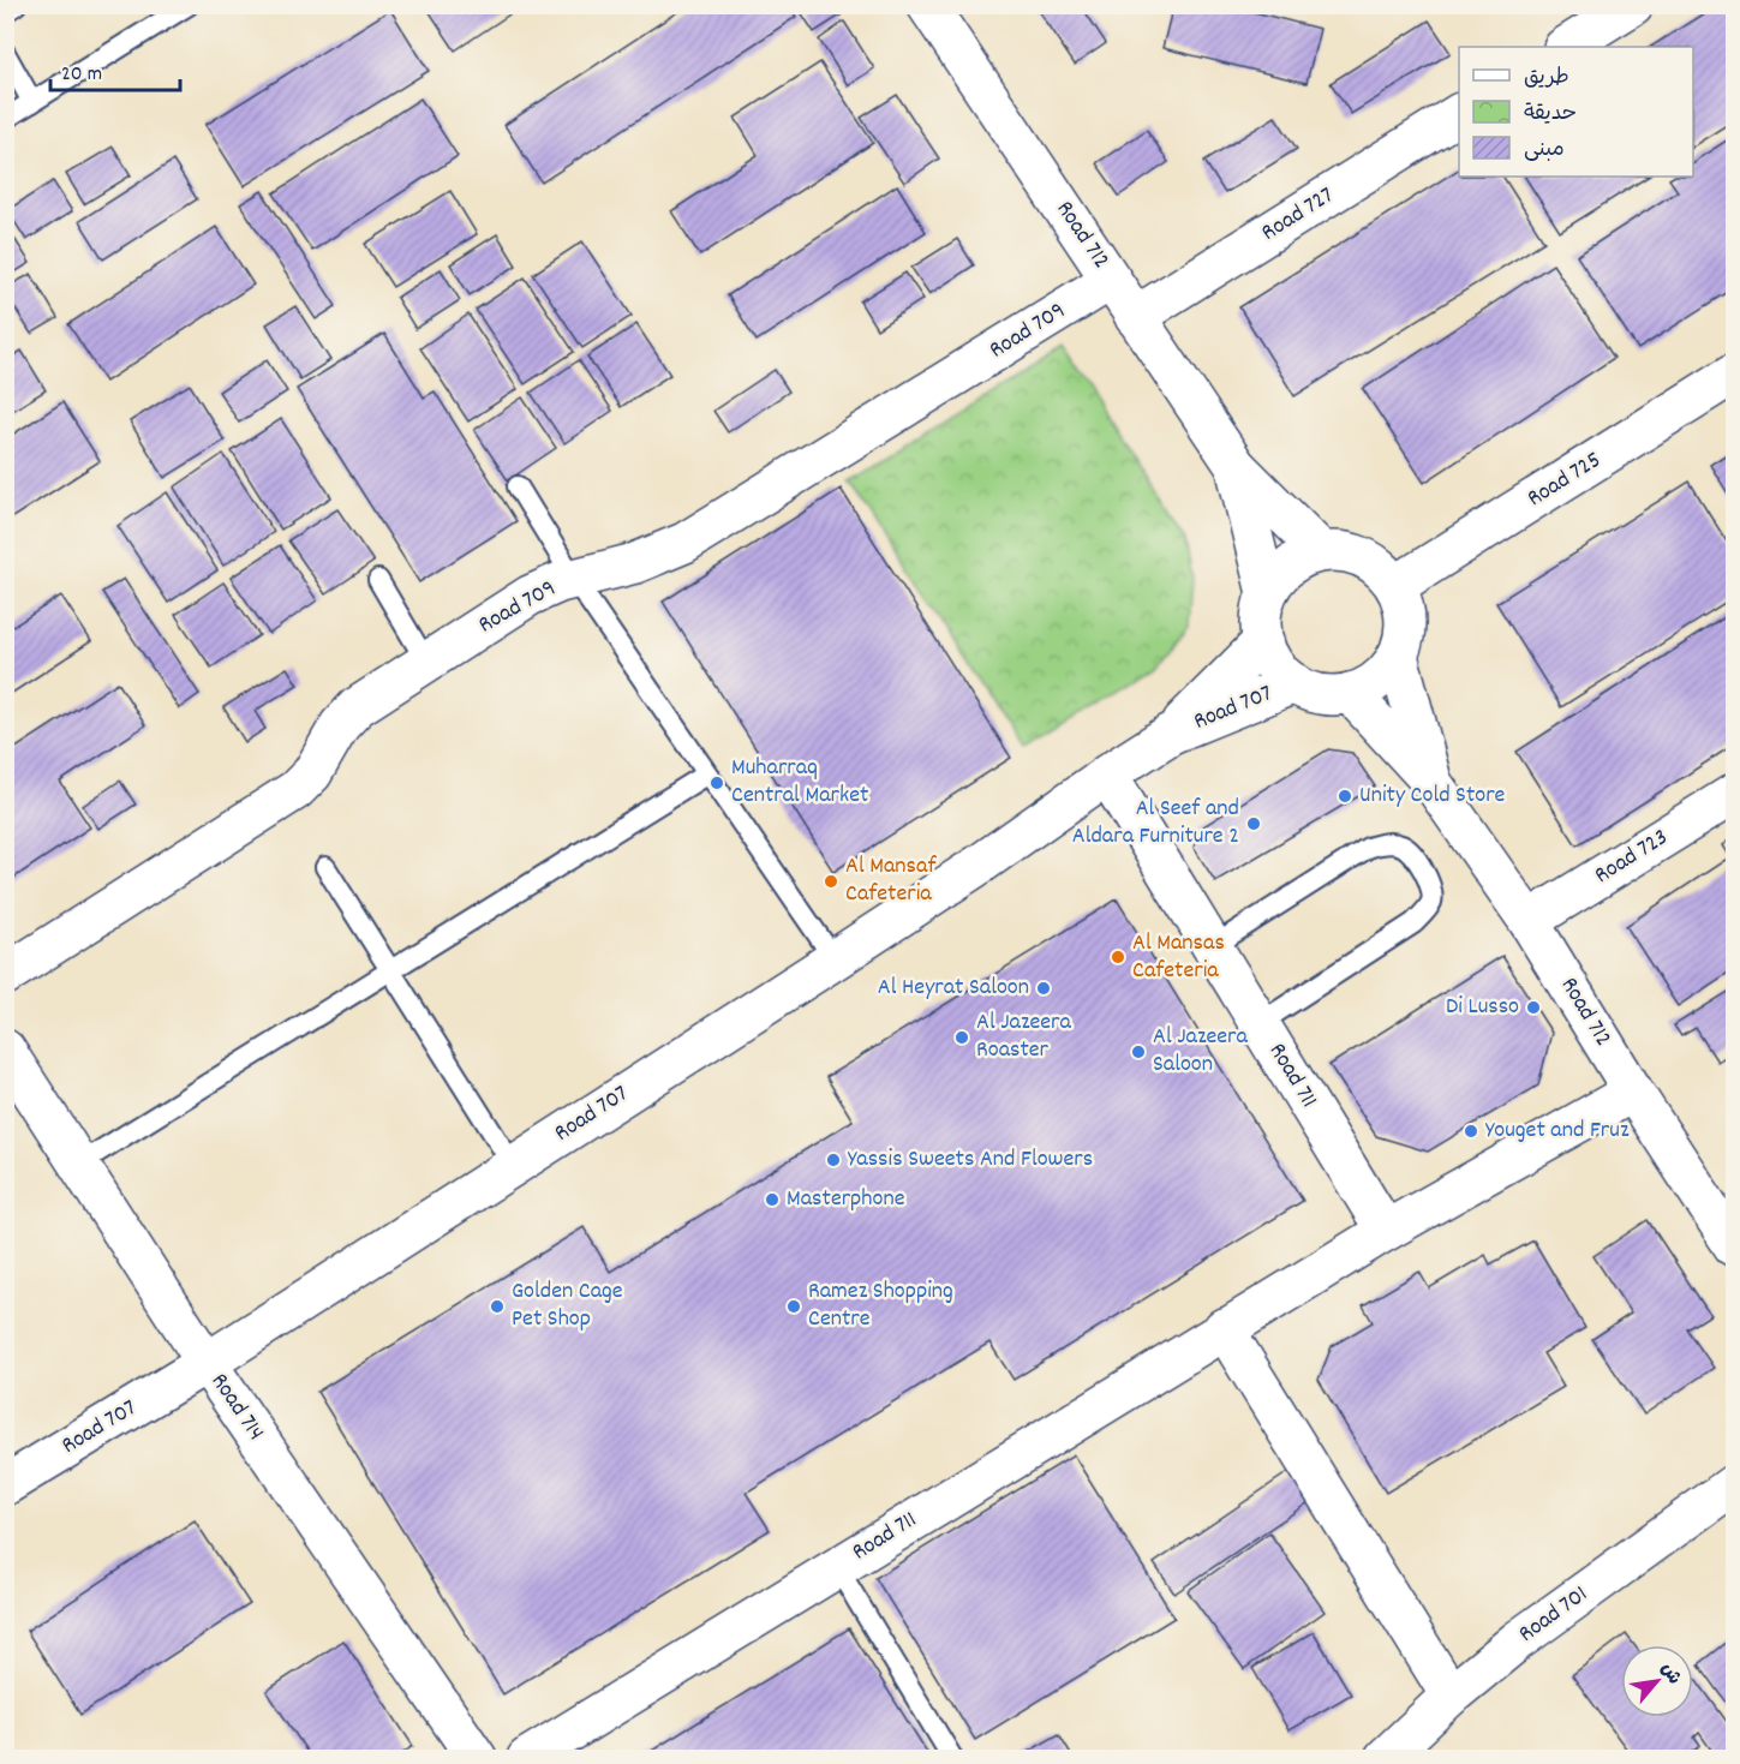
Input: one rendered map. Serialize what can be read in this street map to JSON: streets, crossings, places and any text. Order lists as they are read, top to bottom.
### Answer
{
  "streets": {
    "street": [
      "Road 727",
      "Road 712",
      "Road 709",
      "Road 725",
      "Road 707",
      "Road 723",
      "Road 711",
      "Road 714",
      "Road 701"
    ]
  },
  "crossings": [
    ["Road 727", "Road 712"],
    ["Road 712", "Road 709"],
    ["Road 712", "Road 725"],
    ["Road 712", "Road 707"],
    ["Road 712", "Road 723"],
    ["Road 712", "Road 711"],
    ["Road 725", "Road 707"],
    ["Road 707", "Road 711"],
    ["Road 707", "Road 714"],
    ["Road 711", "Road 714"]
  ],
  "places": [
    "Muharraq Central Market",
    "Unity Cold Store",
    "Al Seef and Aldara Furniture 2",
    "Al Mansaf Cafeteria",
    "Al Mansas Cafeteria",
    "Al Heyrat Saloon",
    "Di Lusso",
    "Al Jazeera Roaster",
    "Al Jazeera Saloon",
    "Youget and Fruz",
    "Yassis Sweets And Flowers",
    "Masterphone",
    "Golden Cage Pet Shop",
    "Ramez Shopping Centre"
  ],
  "legend": ["طريق", "حديقة", "مبنى"],
  "scale_bar": "20 m",
  "north": "top right"
}
